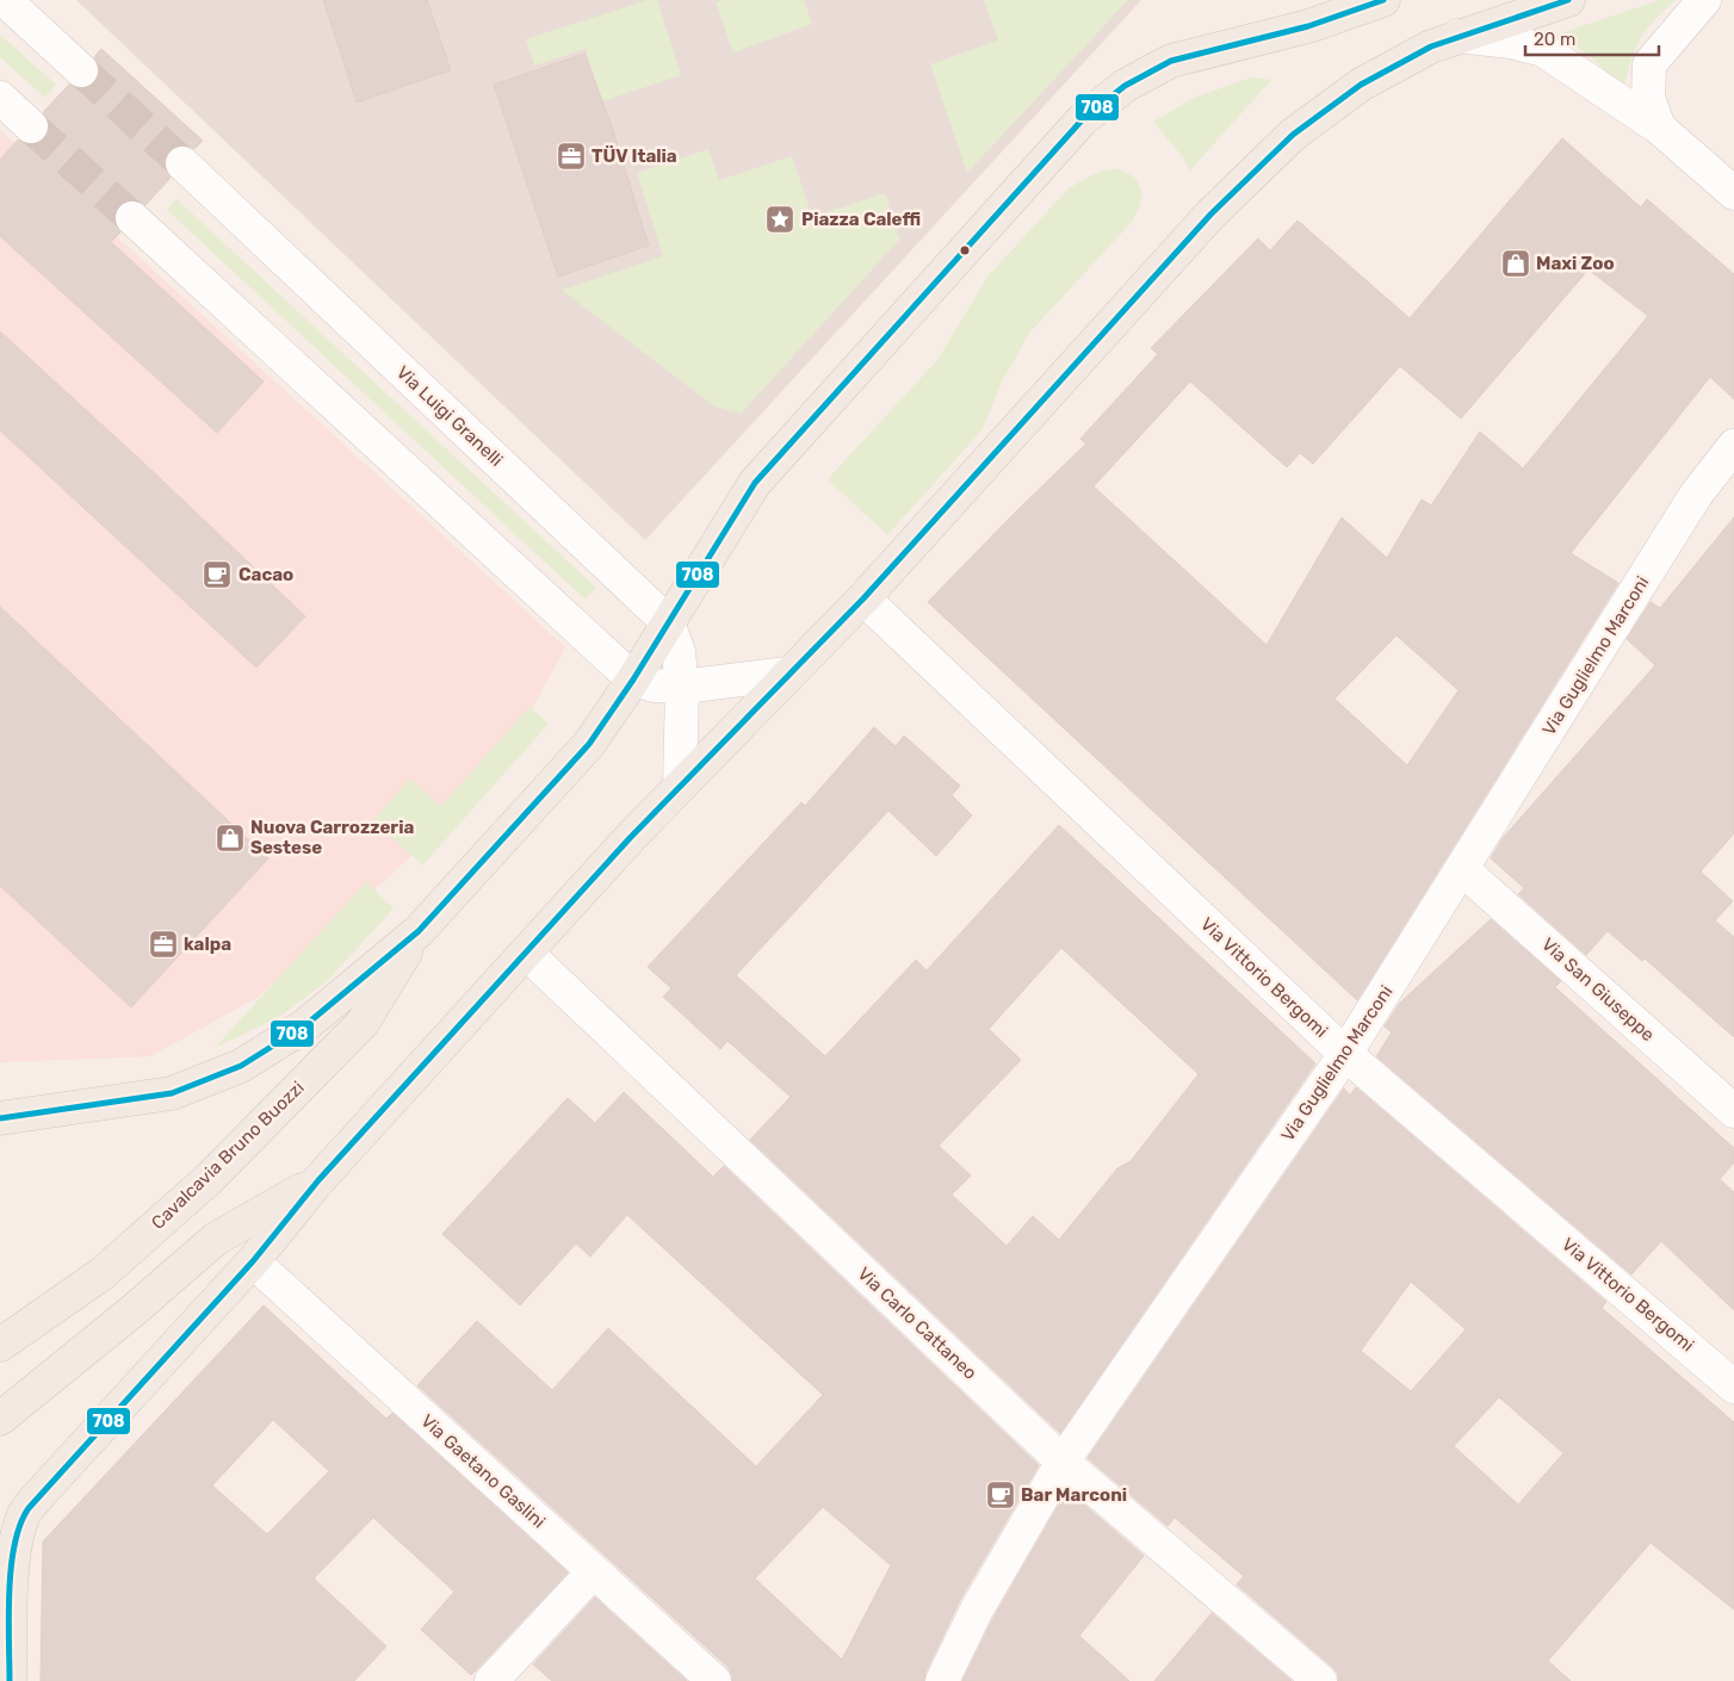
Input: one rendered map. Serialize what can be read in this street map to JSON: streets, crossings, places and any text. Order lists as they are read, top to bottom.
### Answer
{
  "streets": {
    "main road": ["Cavalcavia Bruno Buozzi"],
    "street": [
      "Via Luigi Granelli",
      "Via Guglielmo Marconi",
      "Via Vittorio Bergomi",
      "Via San Giuseppe",
      "Via Carlo Cattaneo",
      "Via Gaetano Gaslini"
    ]
  },
  "crossings": [
    ["Via Guglielmo Marconi", "Via Vittorio Bergomi"],
    ["Via Guglielmo Marconi", "Via San Giuseppe"],
    ["Via Guglielmo Marconi", "Via Carlo Cattaneo"]
  ],
  "places": {
    "office": ["TÜV Italia", "kalpa"],
    "place": ["Piazza Caleffi"],
    "shop": ["Maxi Zoo", "Nuova Carrozzeria Sestese"],
    "cafe": ["Cacao", "Bar Marconi"]
  },
  "lines": ["transit line 708"],
  "scale_bar": "20 m"
}
